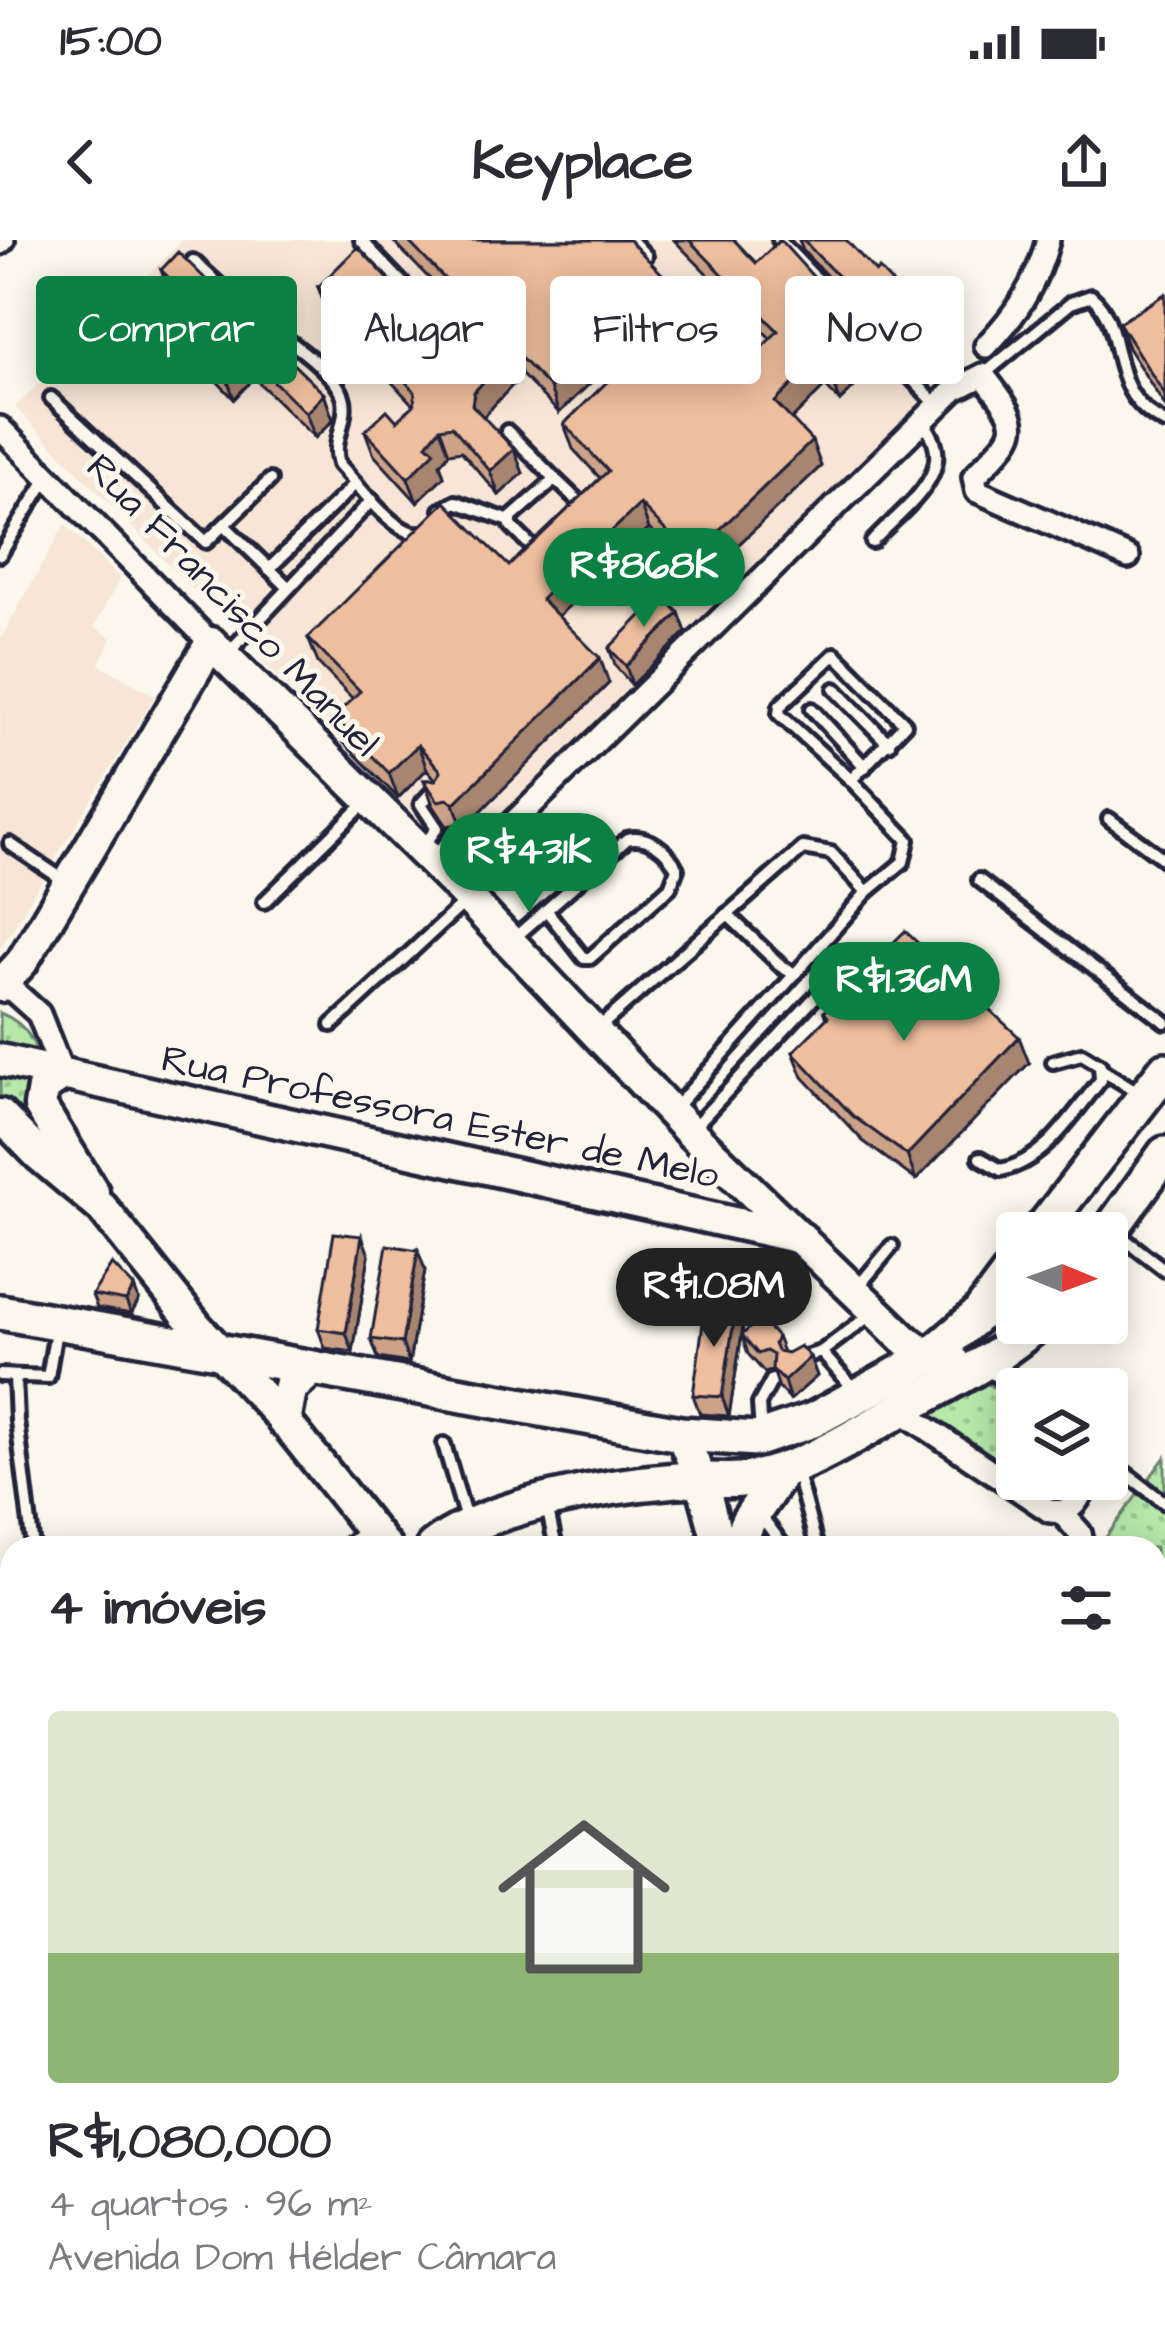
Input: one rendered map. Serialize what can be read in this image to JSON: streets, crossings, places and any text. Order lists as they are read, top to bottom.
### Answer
{
  "streets": {
    "street": ["Rua Francisco Manuel", "Rua Professora Ester de Melo"]
  },
  "crossings": [
    ["Rua Francisco Manuel", "Rua Professora Ester de Melo"]
  ],
  "north": "right",
  "page": {
    "status": "15:00",
    "header": "Keyplace",
    "chip": [
      "Comprar",
      "Alugar",
      "Filtros",
      "Novo"
    ],
    "price": [
      "R$868K",
      "R$431K",
      "R$1.36M",
      "R$1.08M"
    ],
    "heading": "4 imóveis",
    "list": [
      {
        "name": "R$1,080,000",
        "note": "4 quartos · 96 m² · Avenida Dom Hélder Câmara"
      }
    ]
  }
}
